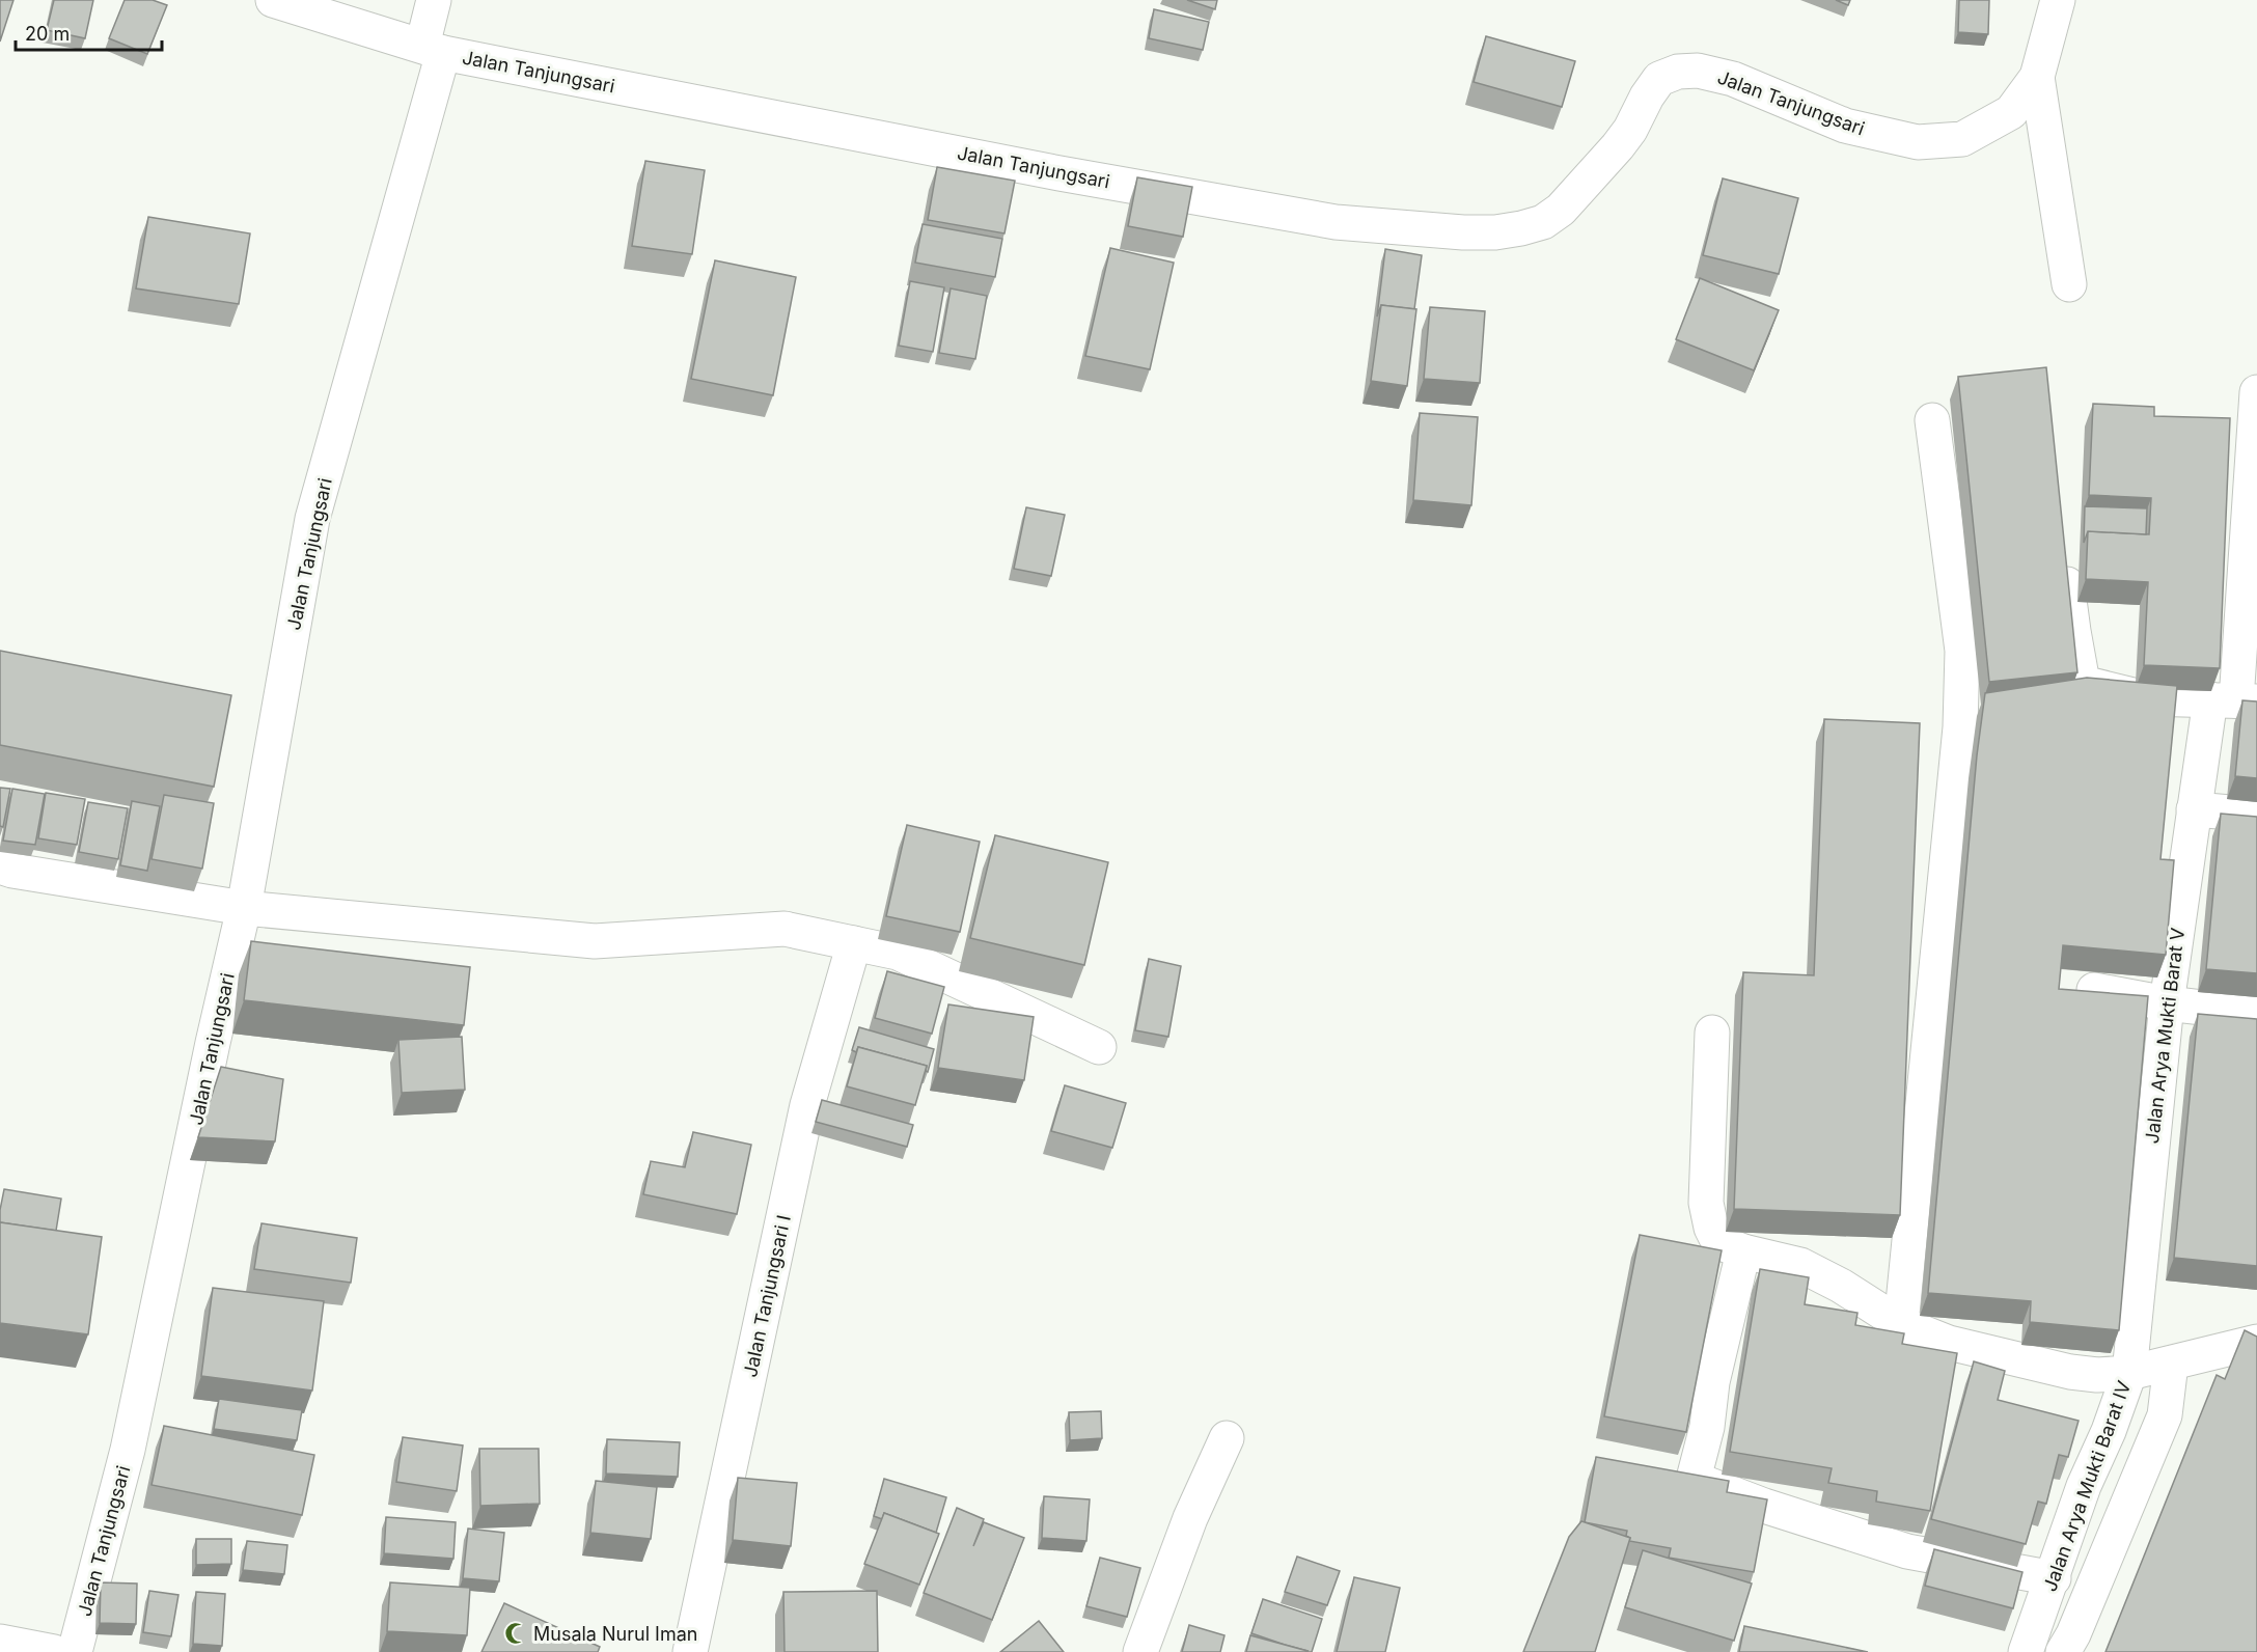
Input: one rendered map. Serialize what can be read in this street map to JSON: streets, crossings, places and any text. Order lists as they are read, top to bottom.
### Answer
{
  "streets": {
    "street": [
      "Jalan Tanjungsari",
      "Jalan Arya Mukti Barat V",
      "Jalan Tanjungsari I",
      "Jalan Arya Mukti Barat IV"
    ]
  },
  "crossings": [
    ["Jalan Arya Mukti Barat V", "Jalan Arya Mukti Barat IV"]
  ],
  "places": {
    "mosque": ["Musala Nurul Iman"]
  },
  "scale_bar": "20 m"
}
